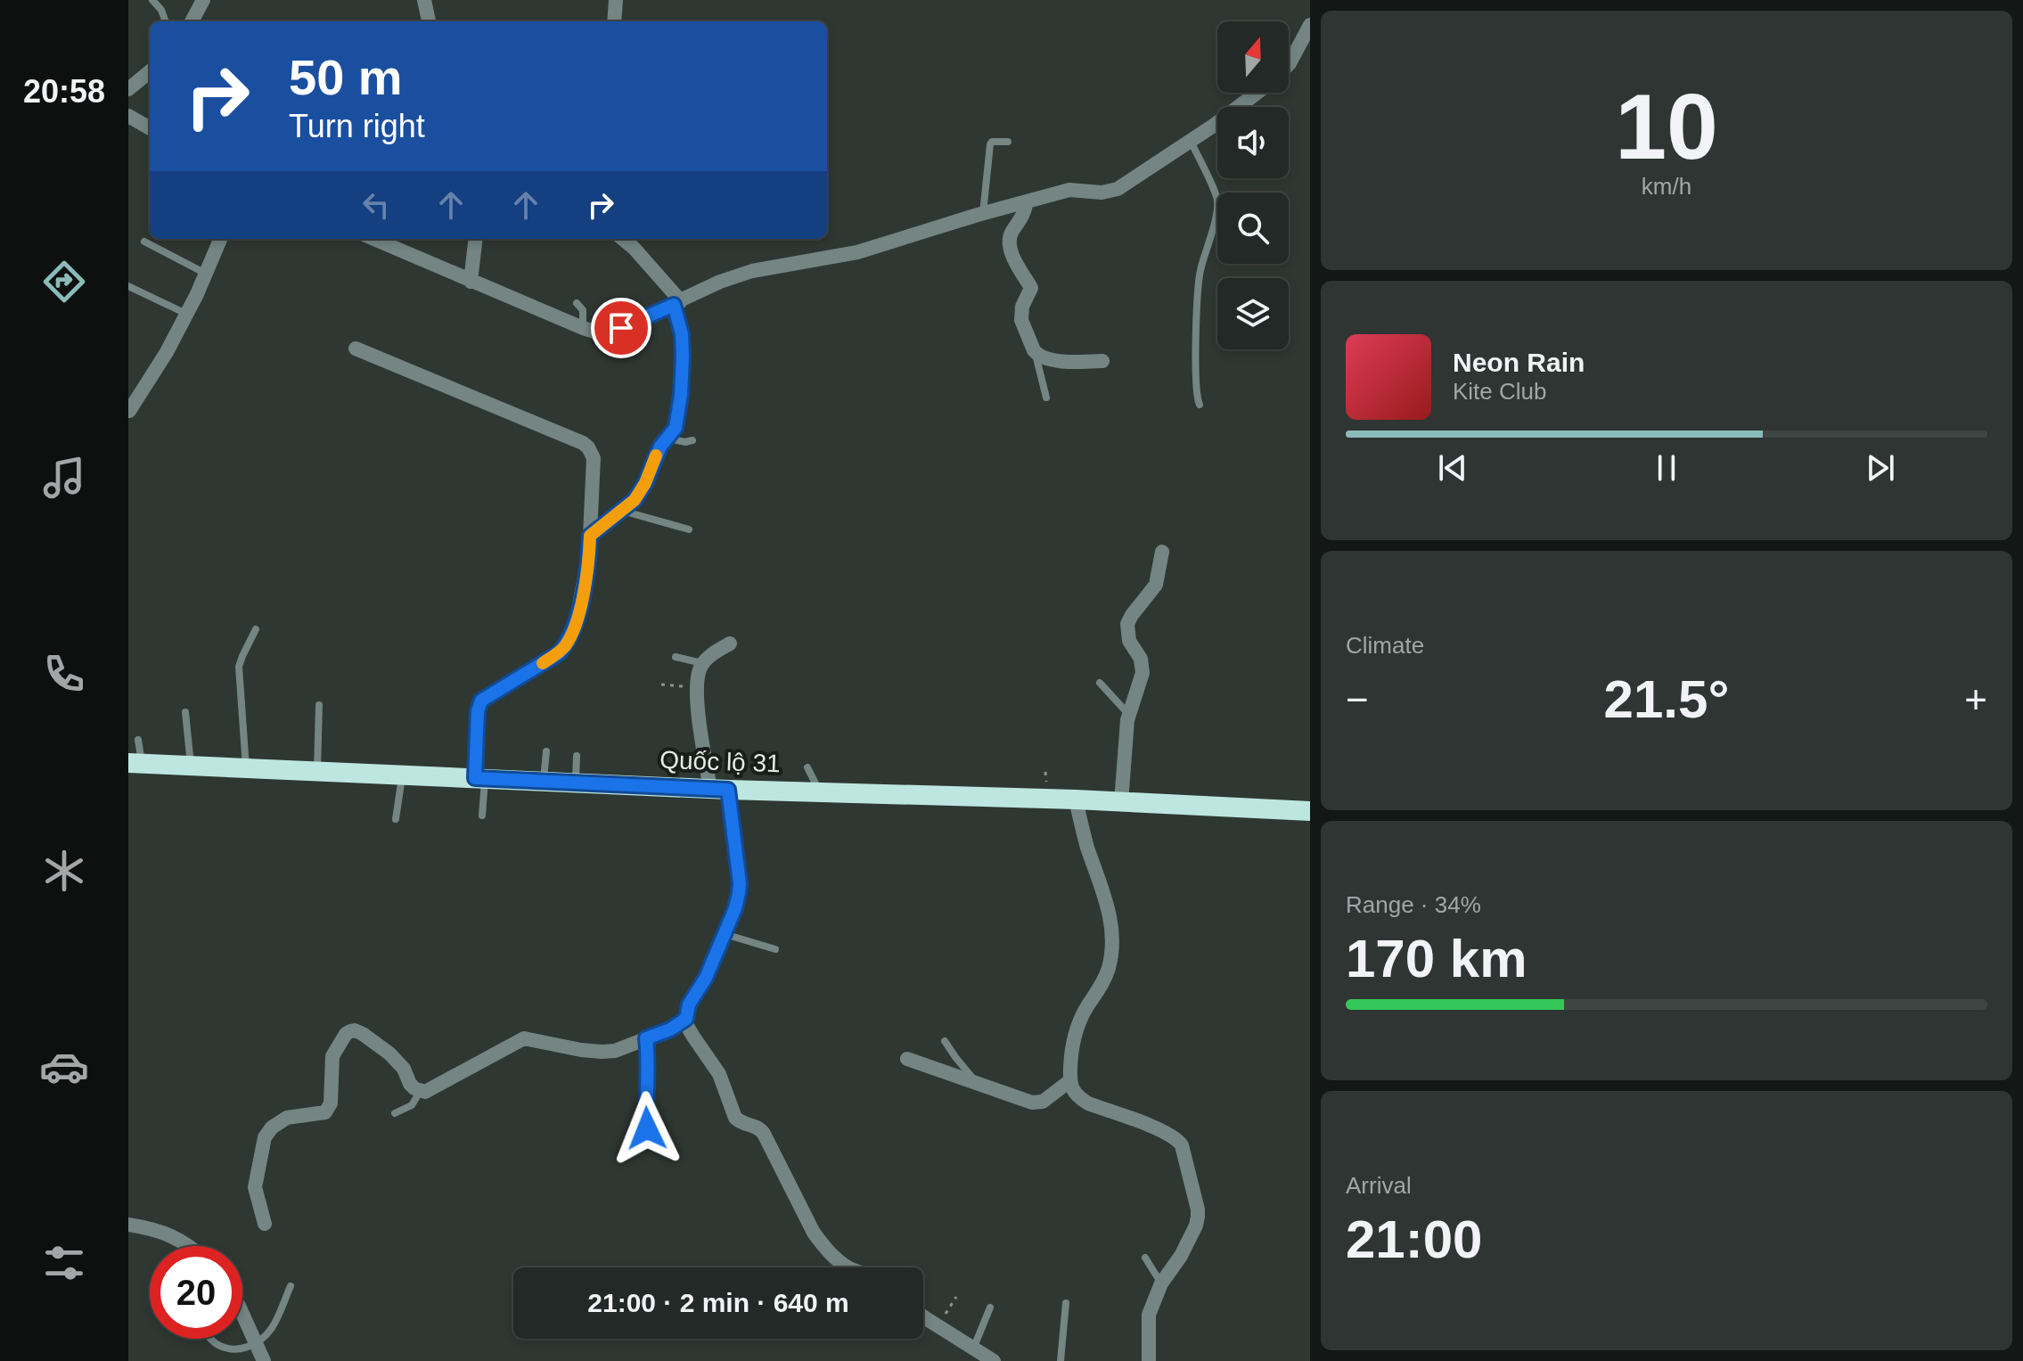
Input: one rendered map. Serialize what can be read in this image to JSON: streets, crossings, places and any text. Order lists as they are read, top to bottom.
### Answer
{
  "streets": {
    "highway": ["Quốc lộ 31"]
  },
  "north": "top",
  "page": {
    "tabs": "20:58",
    "tile": [
      ["10", "km/h"],
      "Climate",
      ["Range · 34%", "170 km"],
      ["Arrival", "21:00"]
    ],
    "turn": ["50 m", "Turn right"],
    "song": ["Neon Rain", "Kite Club"],
    "heat": ["−", "21.5°", "+"],
    "limit": "20",
    "trip": "21:00 · 2 min · 640 m"
  }
}
